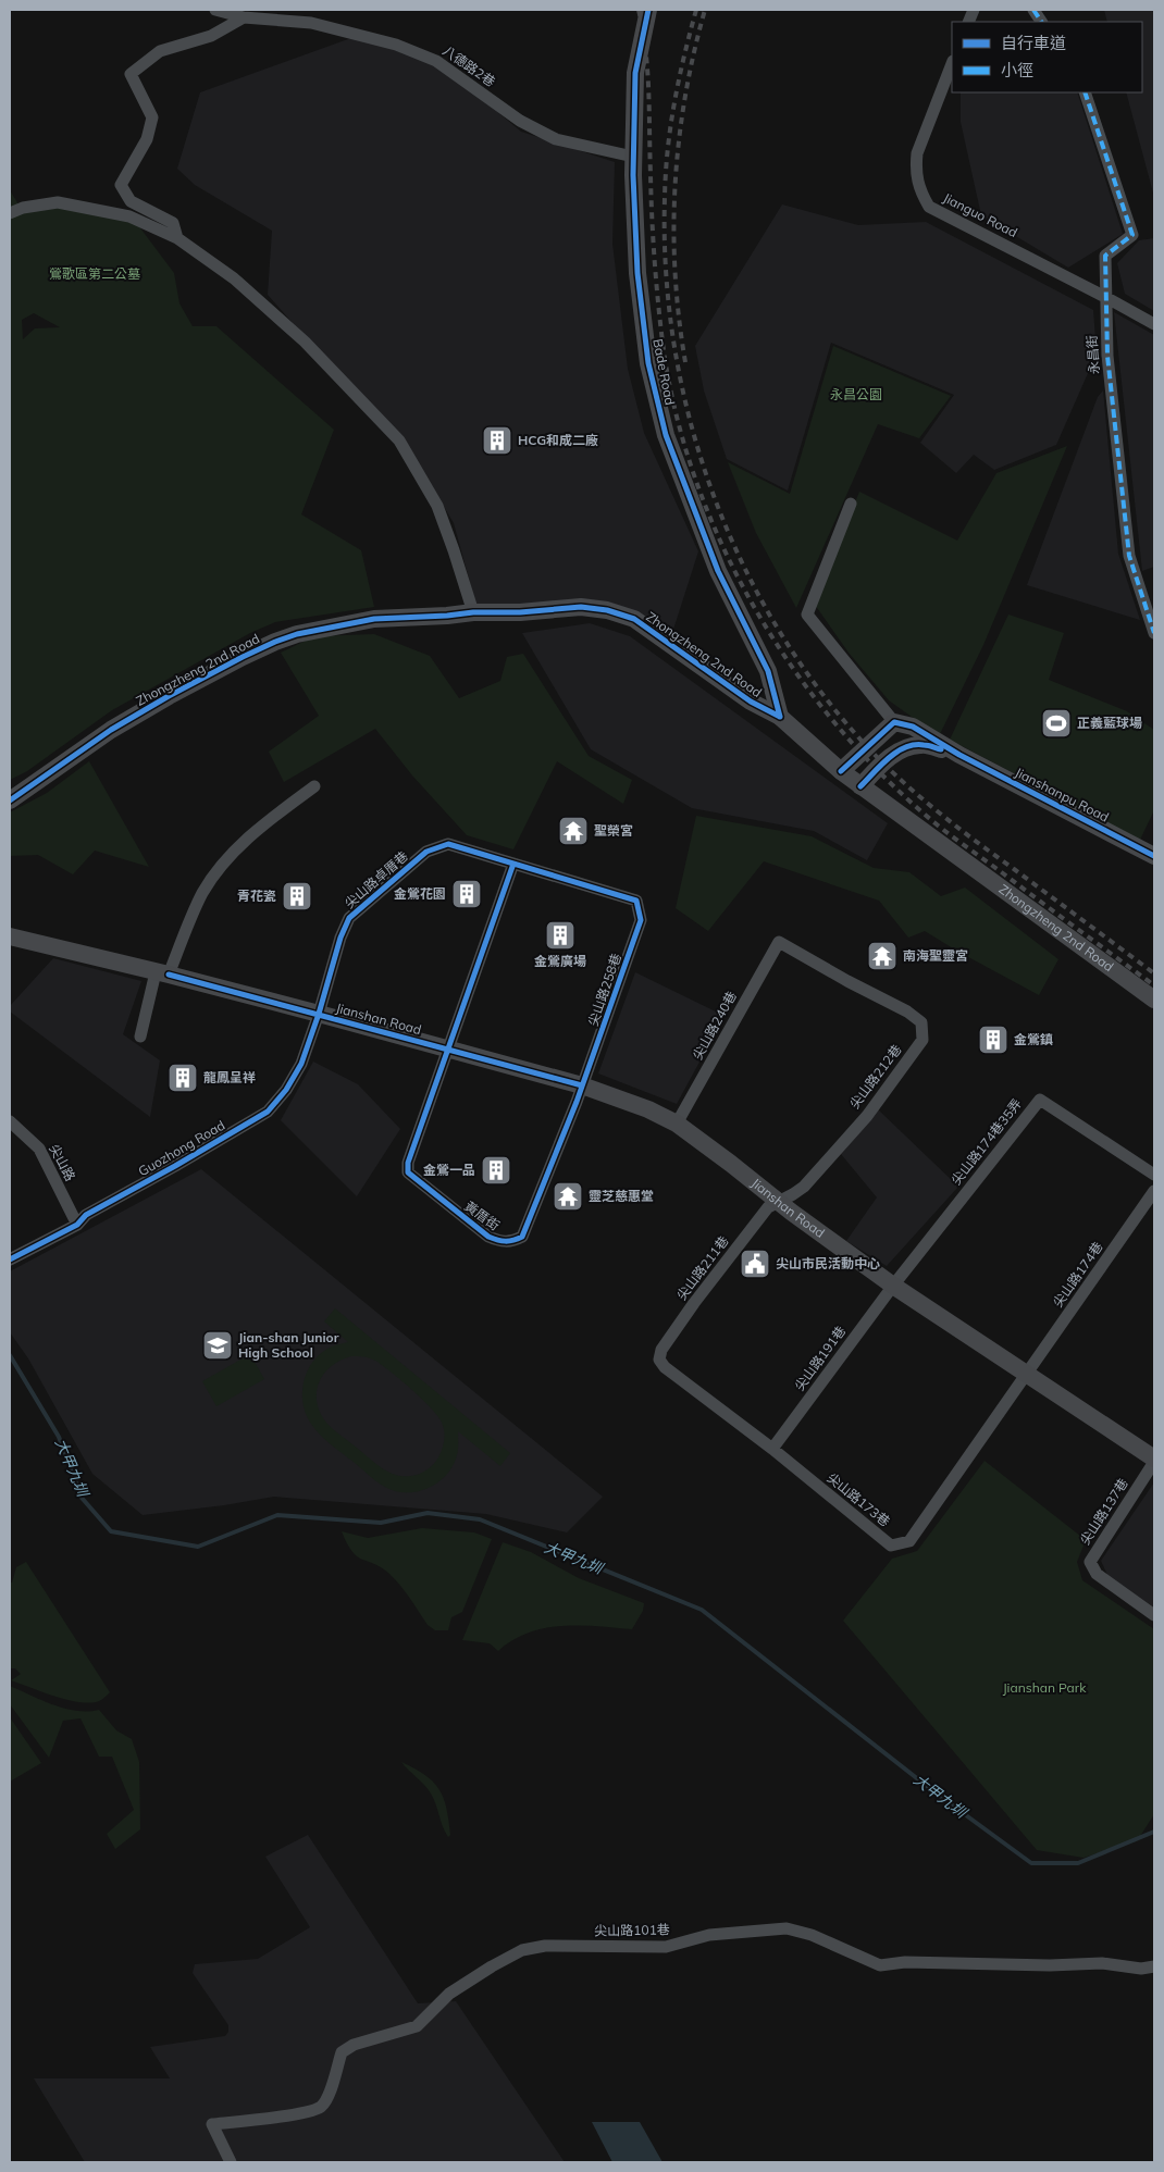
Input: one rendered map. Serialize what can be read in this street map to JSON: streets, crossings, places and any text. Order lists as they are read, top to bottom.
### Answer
{
  "streets": {
    "street": [
      "八德路2巷",
      "Jianguo Road",
      "永昌街",
      "Bade Road",
      "Zhongzheng 2nd Road",
      "Jianshanpu Road",
      "尖山路卓厝巷",
      "尖山路258巷",
      "Jianshan Road",
      "尖山路240巷",
      "尖山路212巷",
      "尖山路174巷35弄",
      "Guozhong Road",
      "尖山路",
      "黃厝街",
      "尖山路211巷",
      "尖山路174巷",
      "尖山路191巷",
      "尖山路173巷",
      "尖山路137巷",
      "尖山路101巷"
    ]
  },
  "crossings": [
    ["八德路2巷", "Bade Road"],
    ["Jianguo Road", "永昌街"],
    ["Bade Road", "Zhongzheng 2nd Road"],
    ["Zhongzheng 2nd Road", "Jianshanpu Road"],
    ["尖山路卓厝巷", "尖山路258巷"],
    ["尖山路卓厝巷", "Jianshan Road"],
    ["尖山路卓厝巷", "Guozhong Road"],
    ["尖山路258巷", "Jianshan Road"],
    ["尖山路258巷", "黃厝街"],
    ["Jianshan Road", "尖山路240巷"],
    ["Jianshan Road", "尖山路212巷"],
    ["Jianshan Road", "尖山路174巷35弄"],
    ["Jianshan Road", "Guozhong Road"],
    ["Jianshan Road", "黃厝街"],
    ["Jianshan Road", "尖山路211巷"],
    ["Jianshan Road", "尖山路174巷"],
    ["Jianshan Road", "尖山路191巷"],
    ["Jianshan Road", "尖山路173巷"],
    ["Jianshan Road", "尖山路137巷"],
    ["尖山路240巷", "尖山路212巷"],
    ["尖山路212巷", "尖山路211巷"],
    ["尖山路174巷35弄", "尖山路191巷"],
    ["Guozhong Road", "尖山路"],
    ["尖山路211巷", "尖山路173巷"],
    ["尖山路174巷", "尖山路173巷"],
    ["尖山路191巷", "尖山路173巷"]
  ],
  "water": ["大甲九圳"],
  "parks": ["鶯歌區第二公墓", "永昌公園", "Jianshan Park"],
  "places": {
    "building": [
      "HCG和成二廠",
      "金鶯花園",
      "青花瓷",
      "金鶯廣場",
      "金鶯鎮",
      "龍鳳呈祥",
      "金鶯一品"
    ],
    "sports": ["正義藍球場"],
    "temple": ["聖榮宮", "南海聖靈宮", "靈芝慈惠堂"],
    "public building": ["尖山市民活動中心"],
    "school or university": ["Jian-shan Junior High School"]
  },
  "legend": ["自行車道", "小徑"]
}
